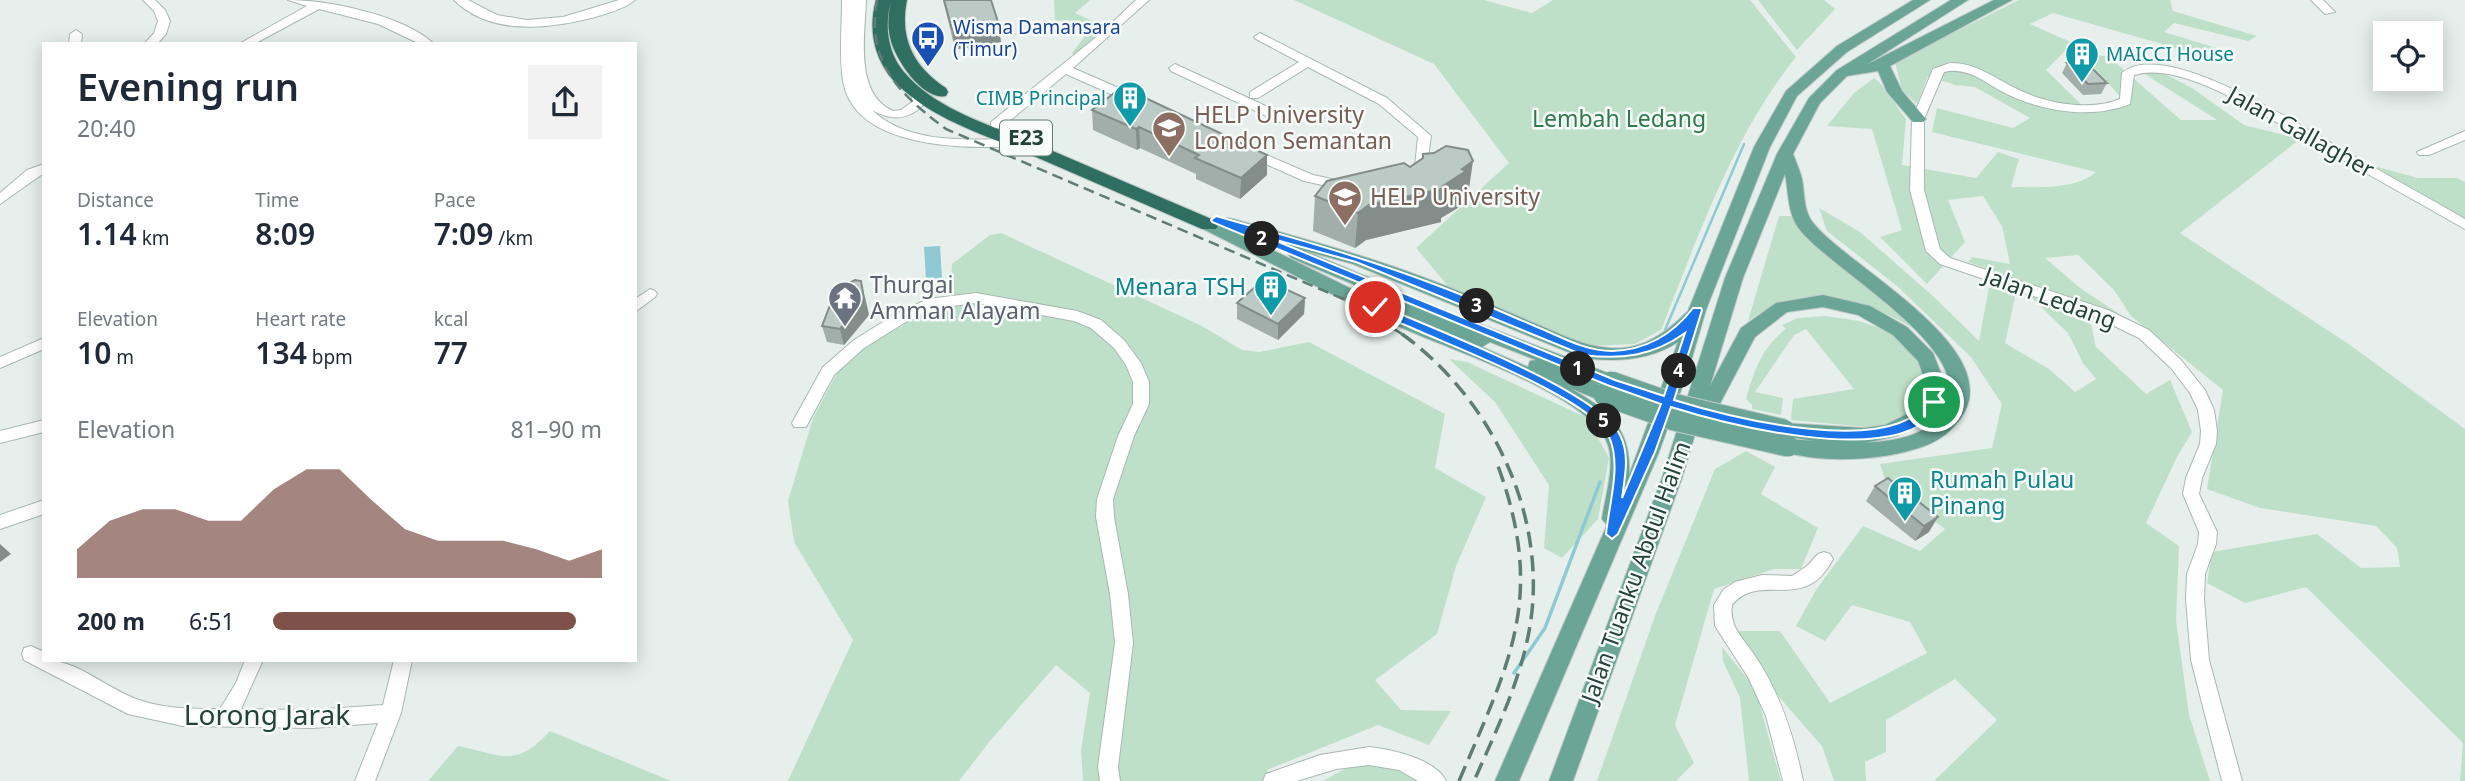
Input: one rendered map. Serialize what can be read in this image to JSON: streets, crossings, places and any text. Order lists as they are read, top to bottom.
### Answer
{
  "streets": {
    "highway": ["E23"],
    "main road": ["Jalan Tuanku Abdul Halim"],
    "street": ["Jalan Gallagher", "Jalan Ledang", "Lorong Jarak"]
  },
  "crossings": [
    ["Jalan Gallagher", "Jalan Ledang"]
  ],
  "parks": ["Lembah Ledang"],
  "places": {
    "bus stop": ["Wisma Damansara (Timur)"],
    "building": [
      "MAICCI House",
      "CIMB Principal",
      "Menara TSH",
      "Rumah Pulau Pinang"
    ],
    "school or university": ["HELP University London Semantan", "HELP University"],
    "temple": ["Thurgai Amman Alayam"]
  },
  "page": {
    "heading": ["Evening run", "20:40"],
    "stats": [
      ["Distance", "1.14 km"],
      ["Time", "8:09"],
      ["Pace", "7:09 /km"],
      ["Elevation", "10 m"],
      ["Heart rate", "134 bpm"],
      ["kcal", "77"]
    ],
    "pins": [
      "2",
      "3",
      "1",
      "4",
      "5"
    ],
    "chart": ["Elevation", "81–90 m"],
    "list": [
      {
        "name": "200 m",
        "note": "6:51"
      }
    ]
  }
}
